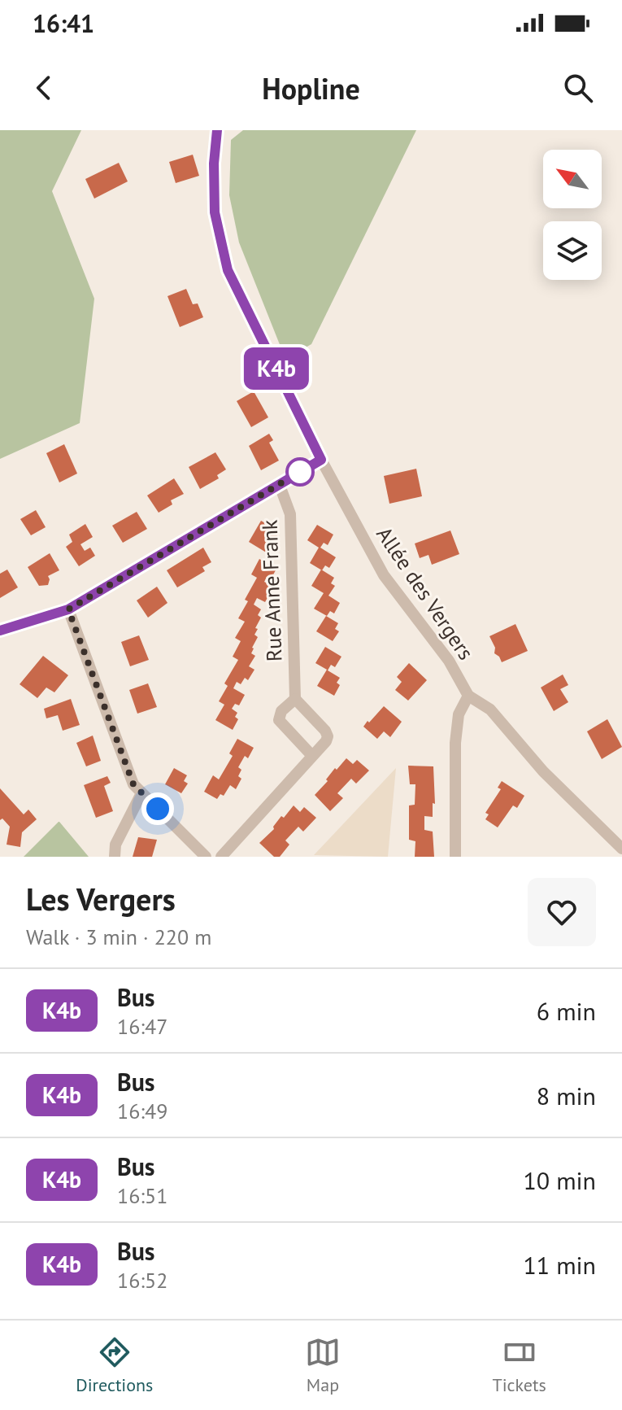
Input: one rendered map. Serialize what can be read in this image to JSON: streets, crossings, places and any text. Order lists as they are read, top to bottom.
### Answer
{
  "streets": {
    "street": ["Rue Anne Frank", "Allée des Vergers"]
  },
  "lines": ["bus line K4b"],
  "north": "top left",
  "page": {
    "status": "16:41",
    "header": "Hopline",
    "on_map": "K4b",
    "heading": ["Les Vergers", "Walk · 3 min · 220 m"],
    "list": [
      {
        "mark": "K4b",
        "name": "Bus",
        "note": "16:47",
        "value": "6 min"
      },
      {
        "mark": "K4b",
        "name": "Bus",
        "note": "16:49",
        "value": "8 min"
      },
      {
        "mark": "K4b",
        "name": "Bus",
        "note": "16:51",
        "value": "10 min"
      },
      {
        "mark": "K4b",
        "name": "Bus",
        "note": "16:52",
        "value": "11 min"
      }
    ],
    "tabs": ["Directions", "Map", "Tickets"]
  }
}
